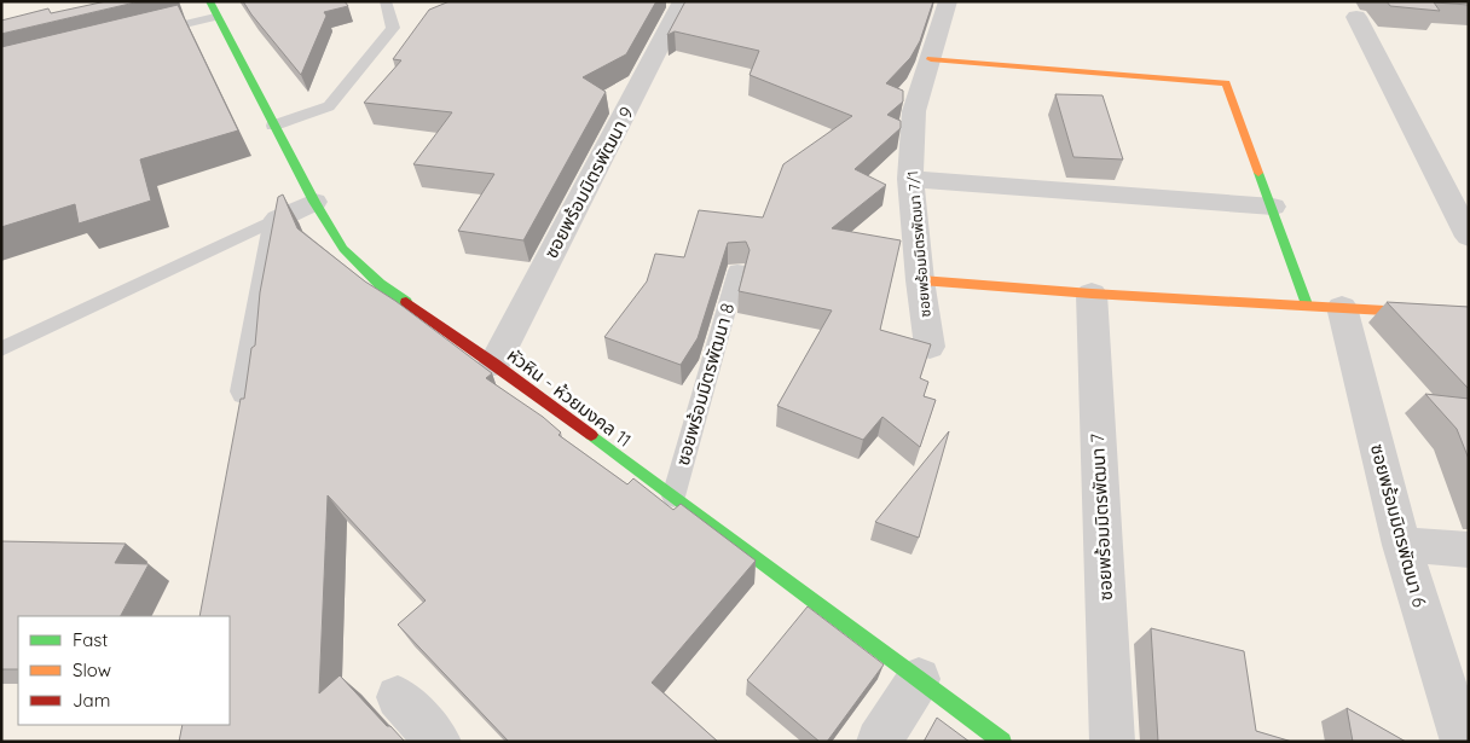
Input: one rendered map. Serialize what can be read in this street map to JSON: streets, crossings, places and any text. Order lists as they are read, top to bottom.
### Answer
{
  "streets": {
    "street": [
      "ซอยพร้อมมิตรพัฒนา 9",
      "ซอยพร้อมมิตรพัฒนา 7/1",
      "หัวหิน - ห้วยมงคล 11",
      "ซอยพร้อมมิตรพัฒนา 7",
      "ซอยพร้อมมิตรพัฒนา 6"
    ],
    "lane": ["ซอยพร้อมมิตรพัฒนา 8"]
  },
  "crossings": [
    ["ซอยพร้อมมิตรพัฒนา 9", "หัวหิน - ห้วยมงคล 11"],
    ["ซอยพร้อมมิตรพัฒนา 8", "หัวหิน - ห้วยมงคล 11"]
  ],
  "legend": ["Fast", "Slow", "Jam"]
}
